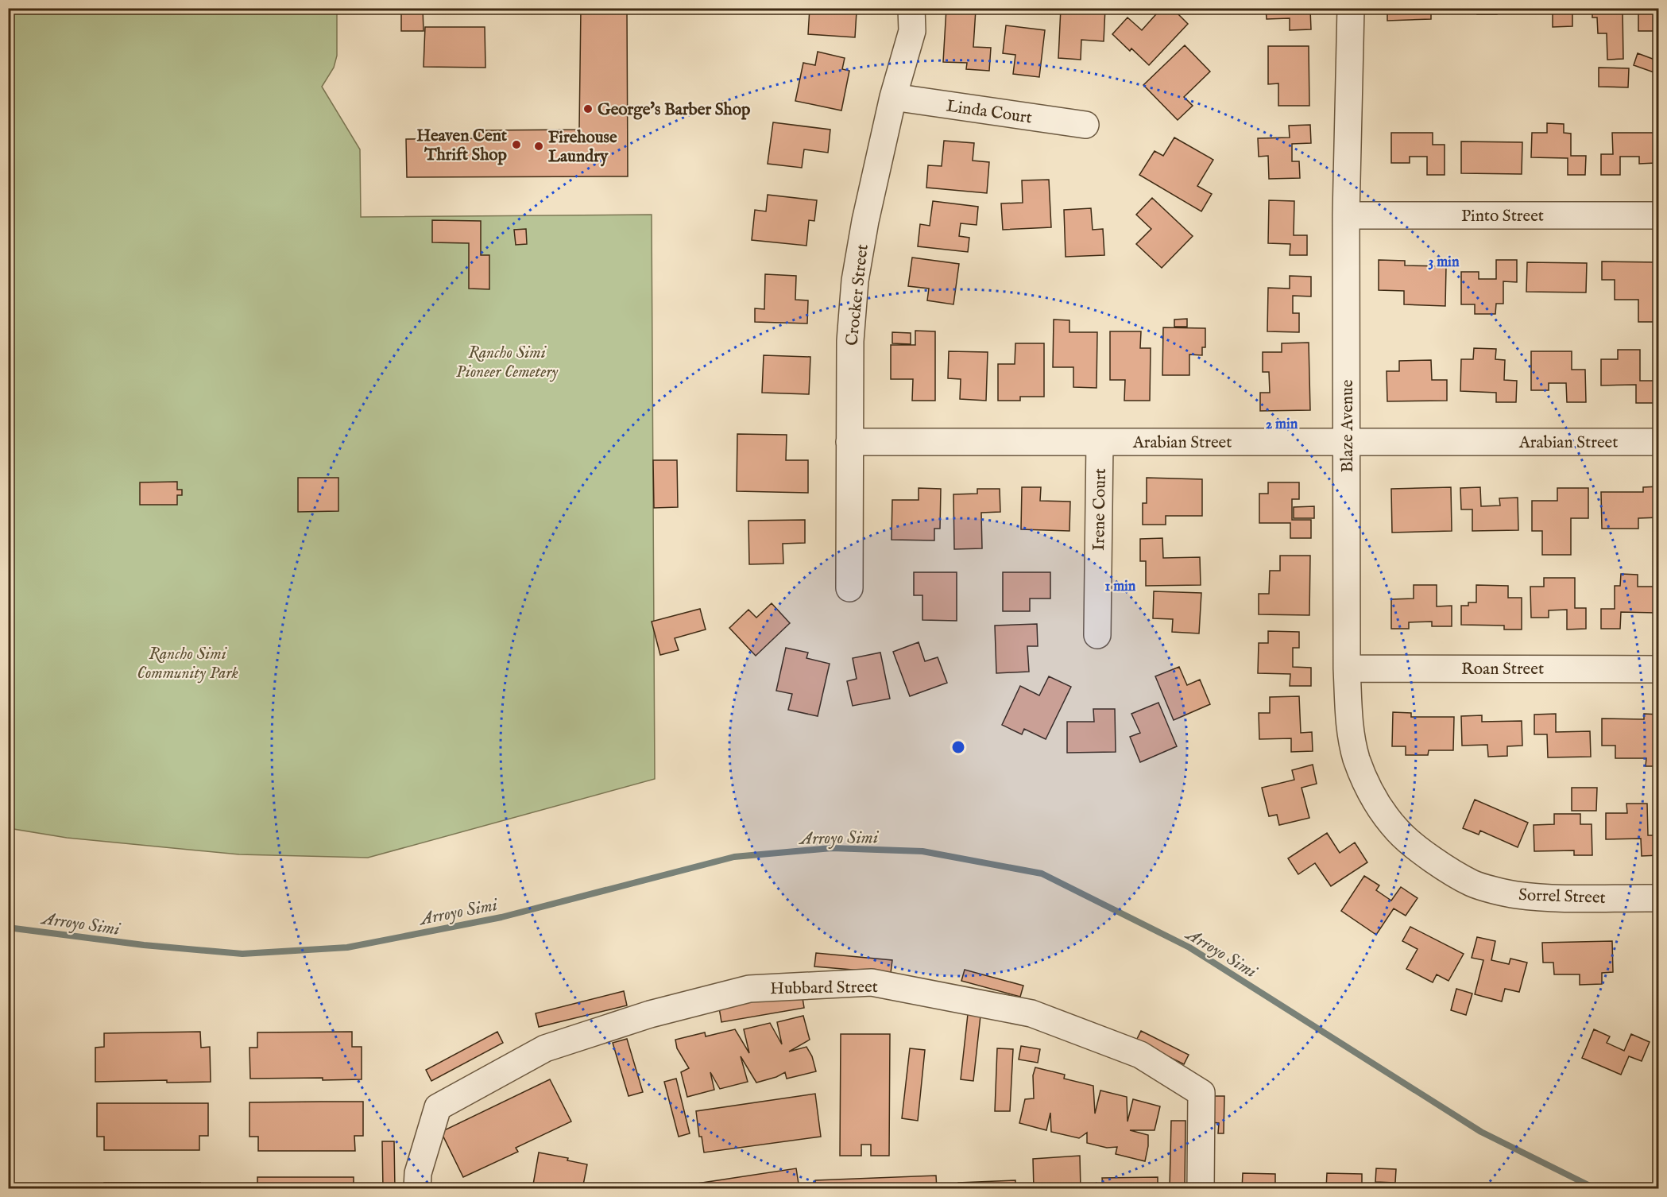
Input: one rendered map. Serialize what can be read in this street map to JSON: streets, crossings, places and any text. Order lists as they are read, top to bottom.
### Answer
{
  "streets": {
    "street": [
      "Linda Court",
      "Pinto Street",
      "Crocker Street",
      "Blaze Avenue",
      "Arabian Street",
      "Irene Court",
      "Roan Street",
      "Sorrel Street",
      "Hubbard Street"
    ]
  },
  "crossings": [
    ["Linda Court", "Crocker Street"],
    ["Pinto Street", "Blaze Avenue"],
    ["Crocker Street", "Arabian Street"],
    ["Blaze Avenue", "Arabian Street"],
    ["Blaze Avenue", "Roan Street"],
    ["Blaze Avenue", "Sorrel Street"],
    ["Arabian Street", "Irene Court"]
  ],
  "water": ["Arroyo Simi"],
  "parks": ["Rancho Simi Pioneer Cemetery", "Rancho Simi Community Park"],
  "places": ["George's Barber Shop", "Heaven Cent Thrift Shop", "Firehouse Laundry"],
  "rings": ["3 min", "2 min", "1 min"]
}
